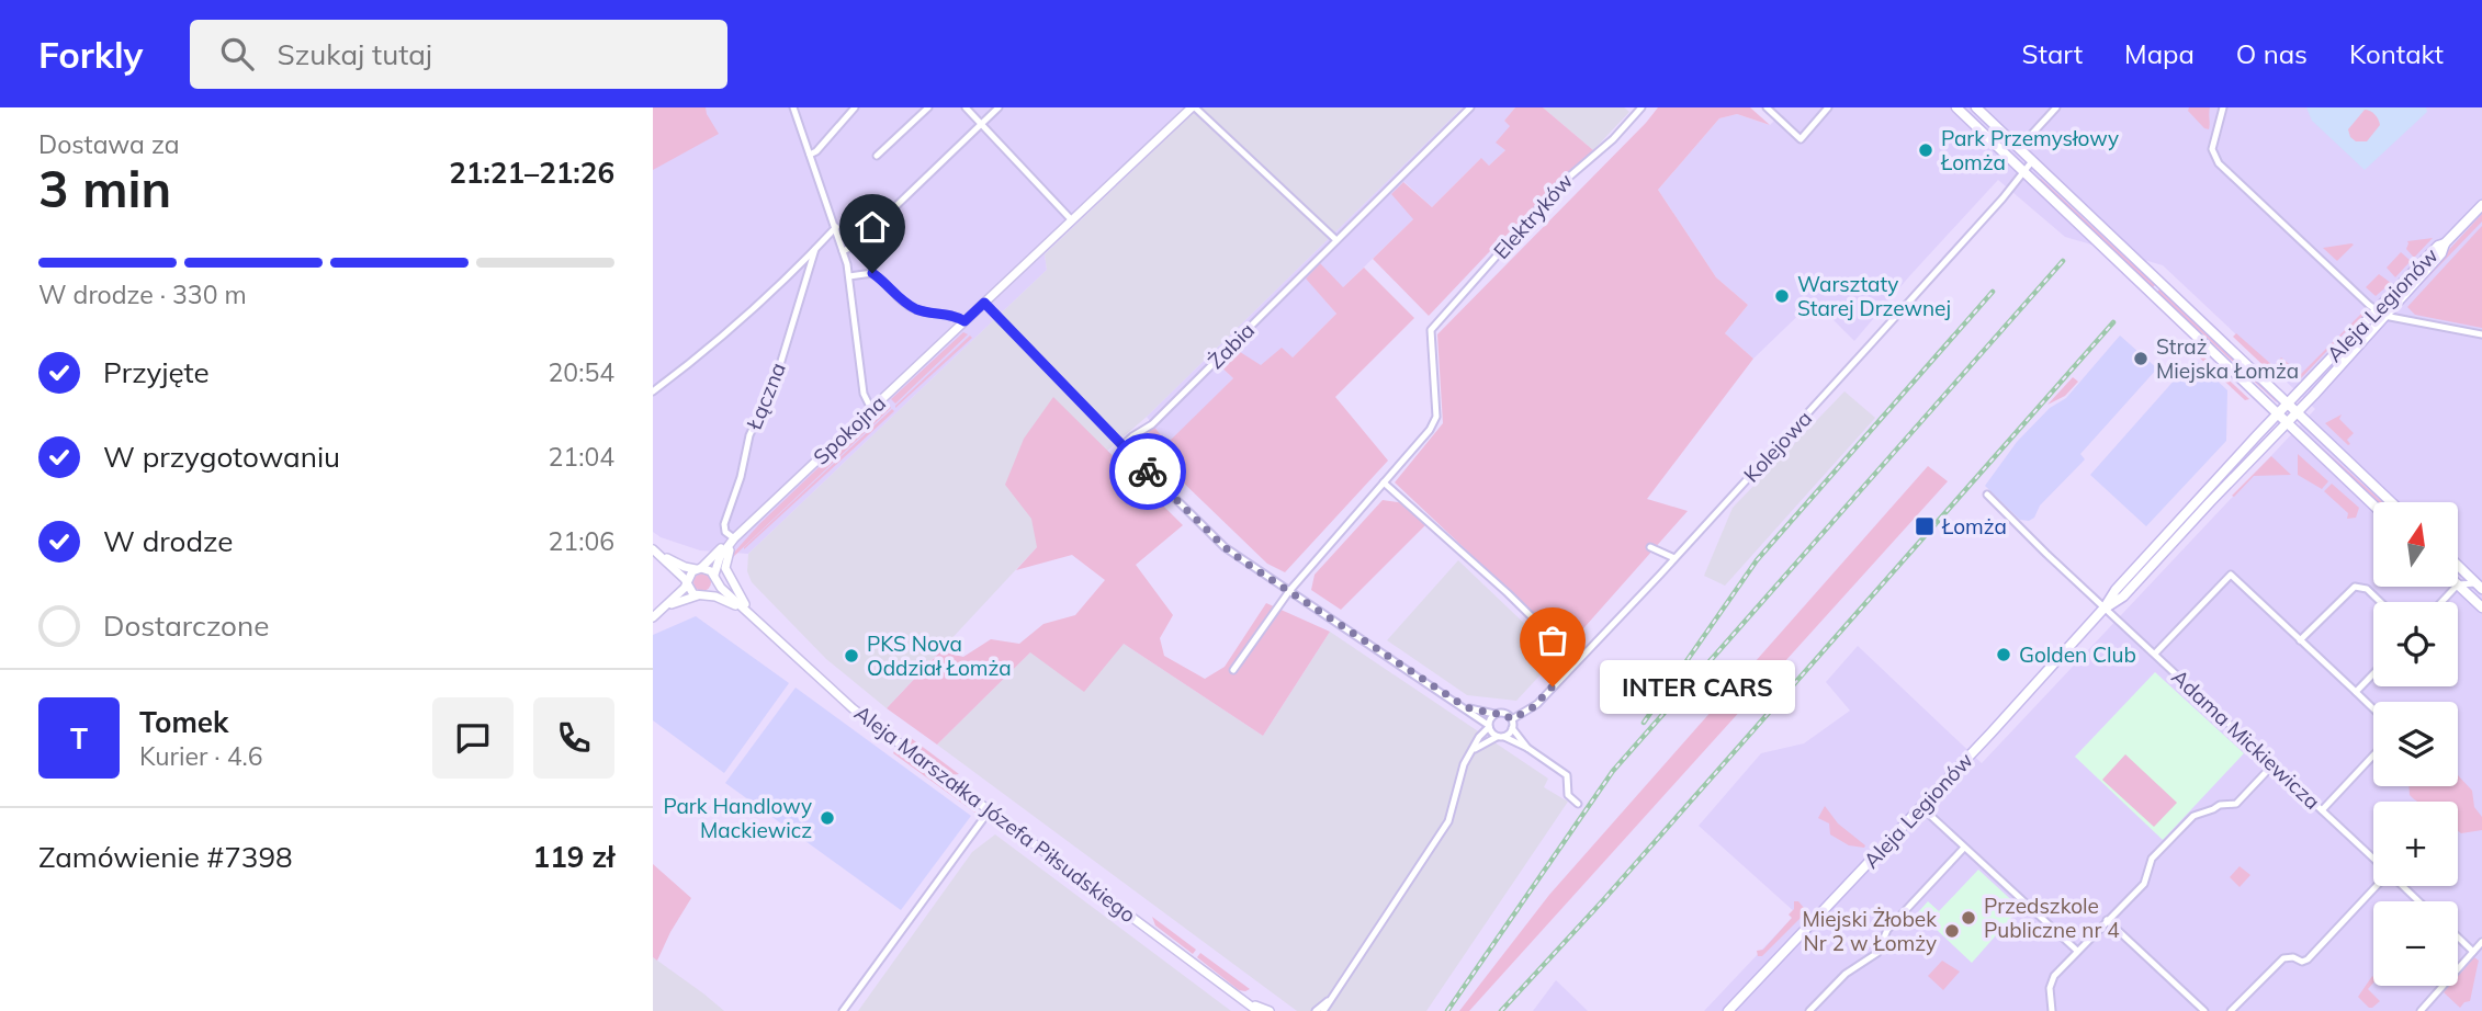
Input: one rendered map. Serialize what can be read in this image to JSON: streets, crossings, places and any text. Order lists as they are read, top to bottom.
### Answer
{
  "streets": {
    "main road": ["Aleja Legionów"],
    "street": [
      "Elektryków",
      "Żabia",
      "Łączna",
      "Spokojna",
      "Kolejowa",
      "Adama Mickiewicza",
      "Aleja Marszałka Józefa Piłsudskiego"
    ]
  },
  "crossings": [
    ["Aleja Legionów", "Adama Mickiewicza"],
    ["Łączna", "Spokojna"],
    ["Spokojna", "Aleja Marszałka Józefa Piłsudskiego"]
  ],
  "places": {
    "other": [
      "Park Przemysłowy Łomża",
      "Warsztaty Starej Drzewnej",
      "Straż Miejska Łomża",
      "Golden Club",
      "PKS Nova Oddział Łomża",
      "INTER CARS",
      "Park Handlowy Mackiewicz",
      "Przedszkole Publiczne nr 4",
      "Miejski Żłobek Nr 2 w Łomży"
    ],
    "transit": ["Łomża"]
  },
  "north": "top",
  "page": {
    "header": "Forkly",
    "search": "Szukaj tutaj",
    "nav": [
      "Start",
      "Mapa",
      "O nas",
      "Kontakt"
    ],
    "heading": ["3 min", "Dostawa za", "21:21–21:26"],
    "panel": [
      "Tomek",
      "Kurier · 4.6",
      "Zamówienie #7398",
      "119 zł"
    ],
    "bar": "W drodze · 330 m",
    "list": [
      ["Przyjęte", "20:54"],
      ["W przygotowaniu", "21:04"],
      ["W drodze", "21:06"],
      "Dostarczone"
    ],
    "map_buttons": ["+", "−"],
    "bubble": "INTER CARS",
    "round": "T"
  }
}
